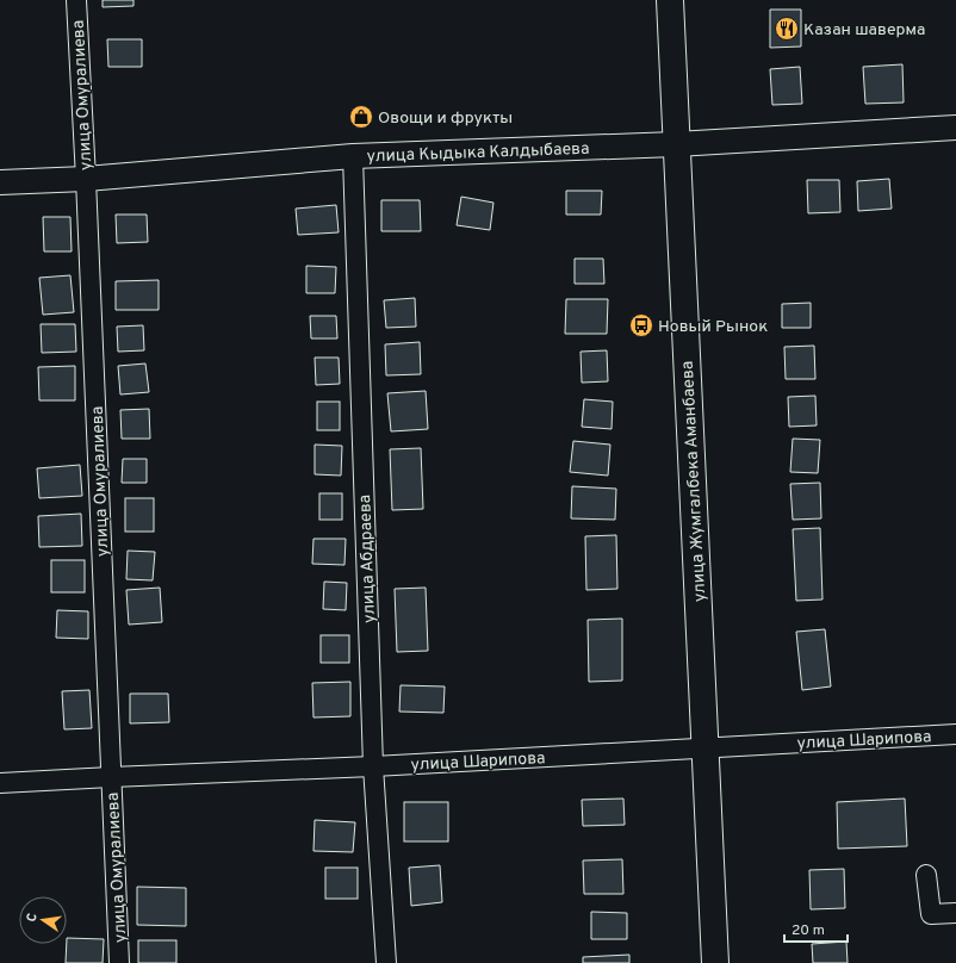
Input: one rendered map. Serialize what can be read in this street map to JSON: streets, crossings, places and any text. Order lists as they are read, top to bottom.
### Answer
{
  "streets": {
    "main road": ["улица Жумгалбека Аманбаева"],
    "street": [
      "улица Омуралиева",
      "улица Кыдыка Калдыбаева",
      "улица Абдраева",
      "улица Шарипова"
    ]
  },
  "crossings": [
    ["улица Омуралиева", "улица Кыдыка Калдыбаева"],
    ["улица Омуралиева", "улица Шарипова"],
    ["улица Кыдыка Калдыбаева", "улица Жумгалбека Аманбаева"],
    ["улица Кыдыка Калдыбаева", "улица Абдраева"],
    ["улица Жумгалбека Аманбаева", "улица Шарипова"],
    ["улица Абдраева", "улица Шарипова"]
  ],
  "places": {
    "restaurant": ["Казан шаверма"],
    "shop": ["Овощи и фрукты"],
    "bus stop": ["Новый Рынок"]
  },
  "scale_bar": "20 m",
  "north": "left"
}
